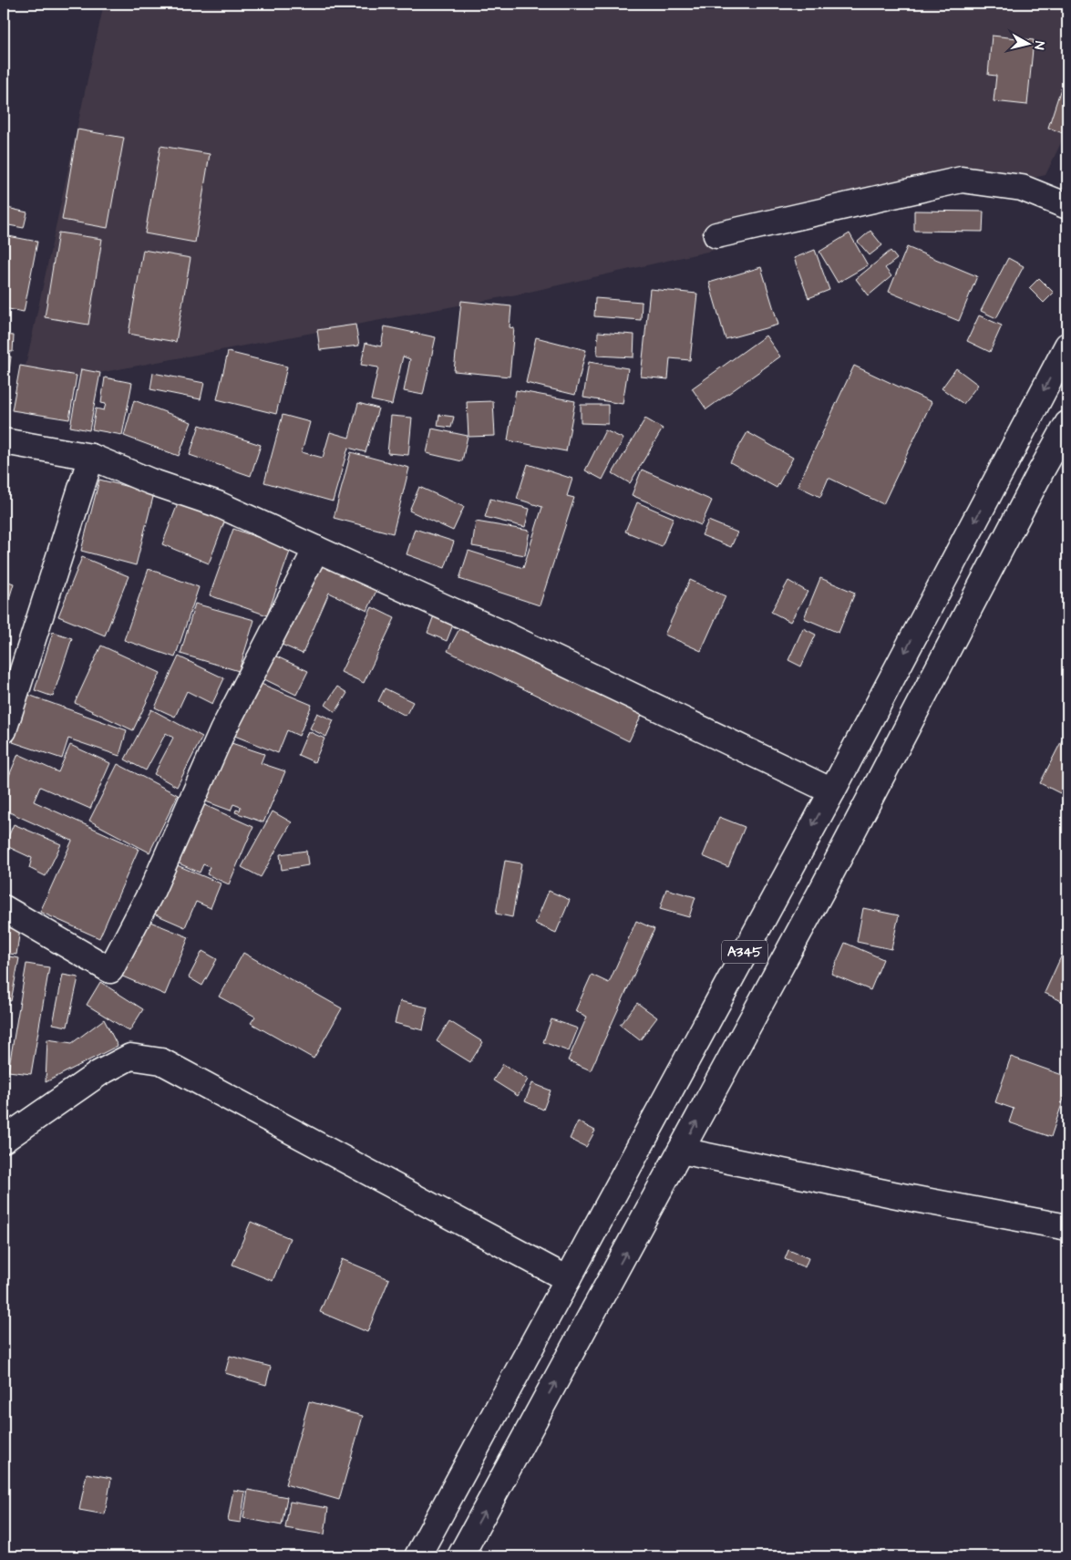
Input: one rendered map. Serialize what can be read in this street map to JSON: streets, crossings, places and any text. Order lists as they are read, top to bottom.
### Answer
{
  "streets": {
    "main road": ["A345"]
  },
  "north": "right"
}
